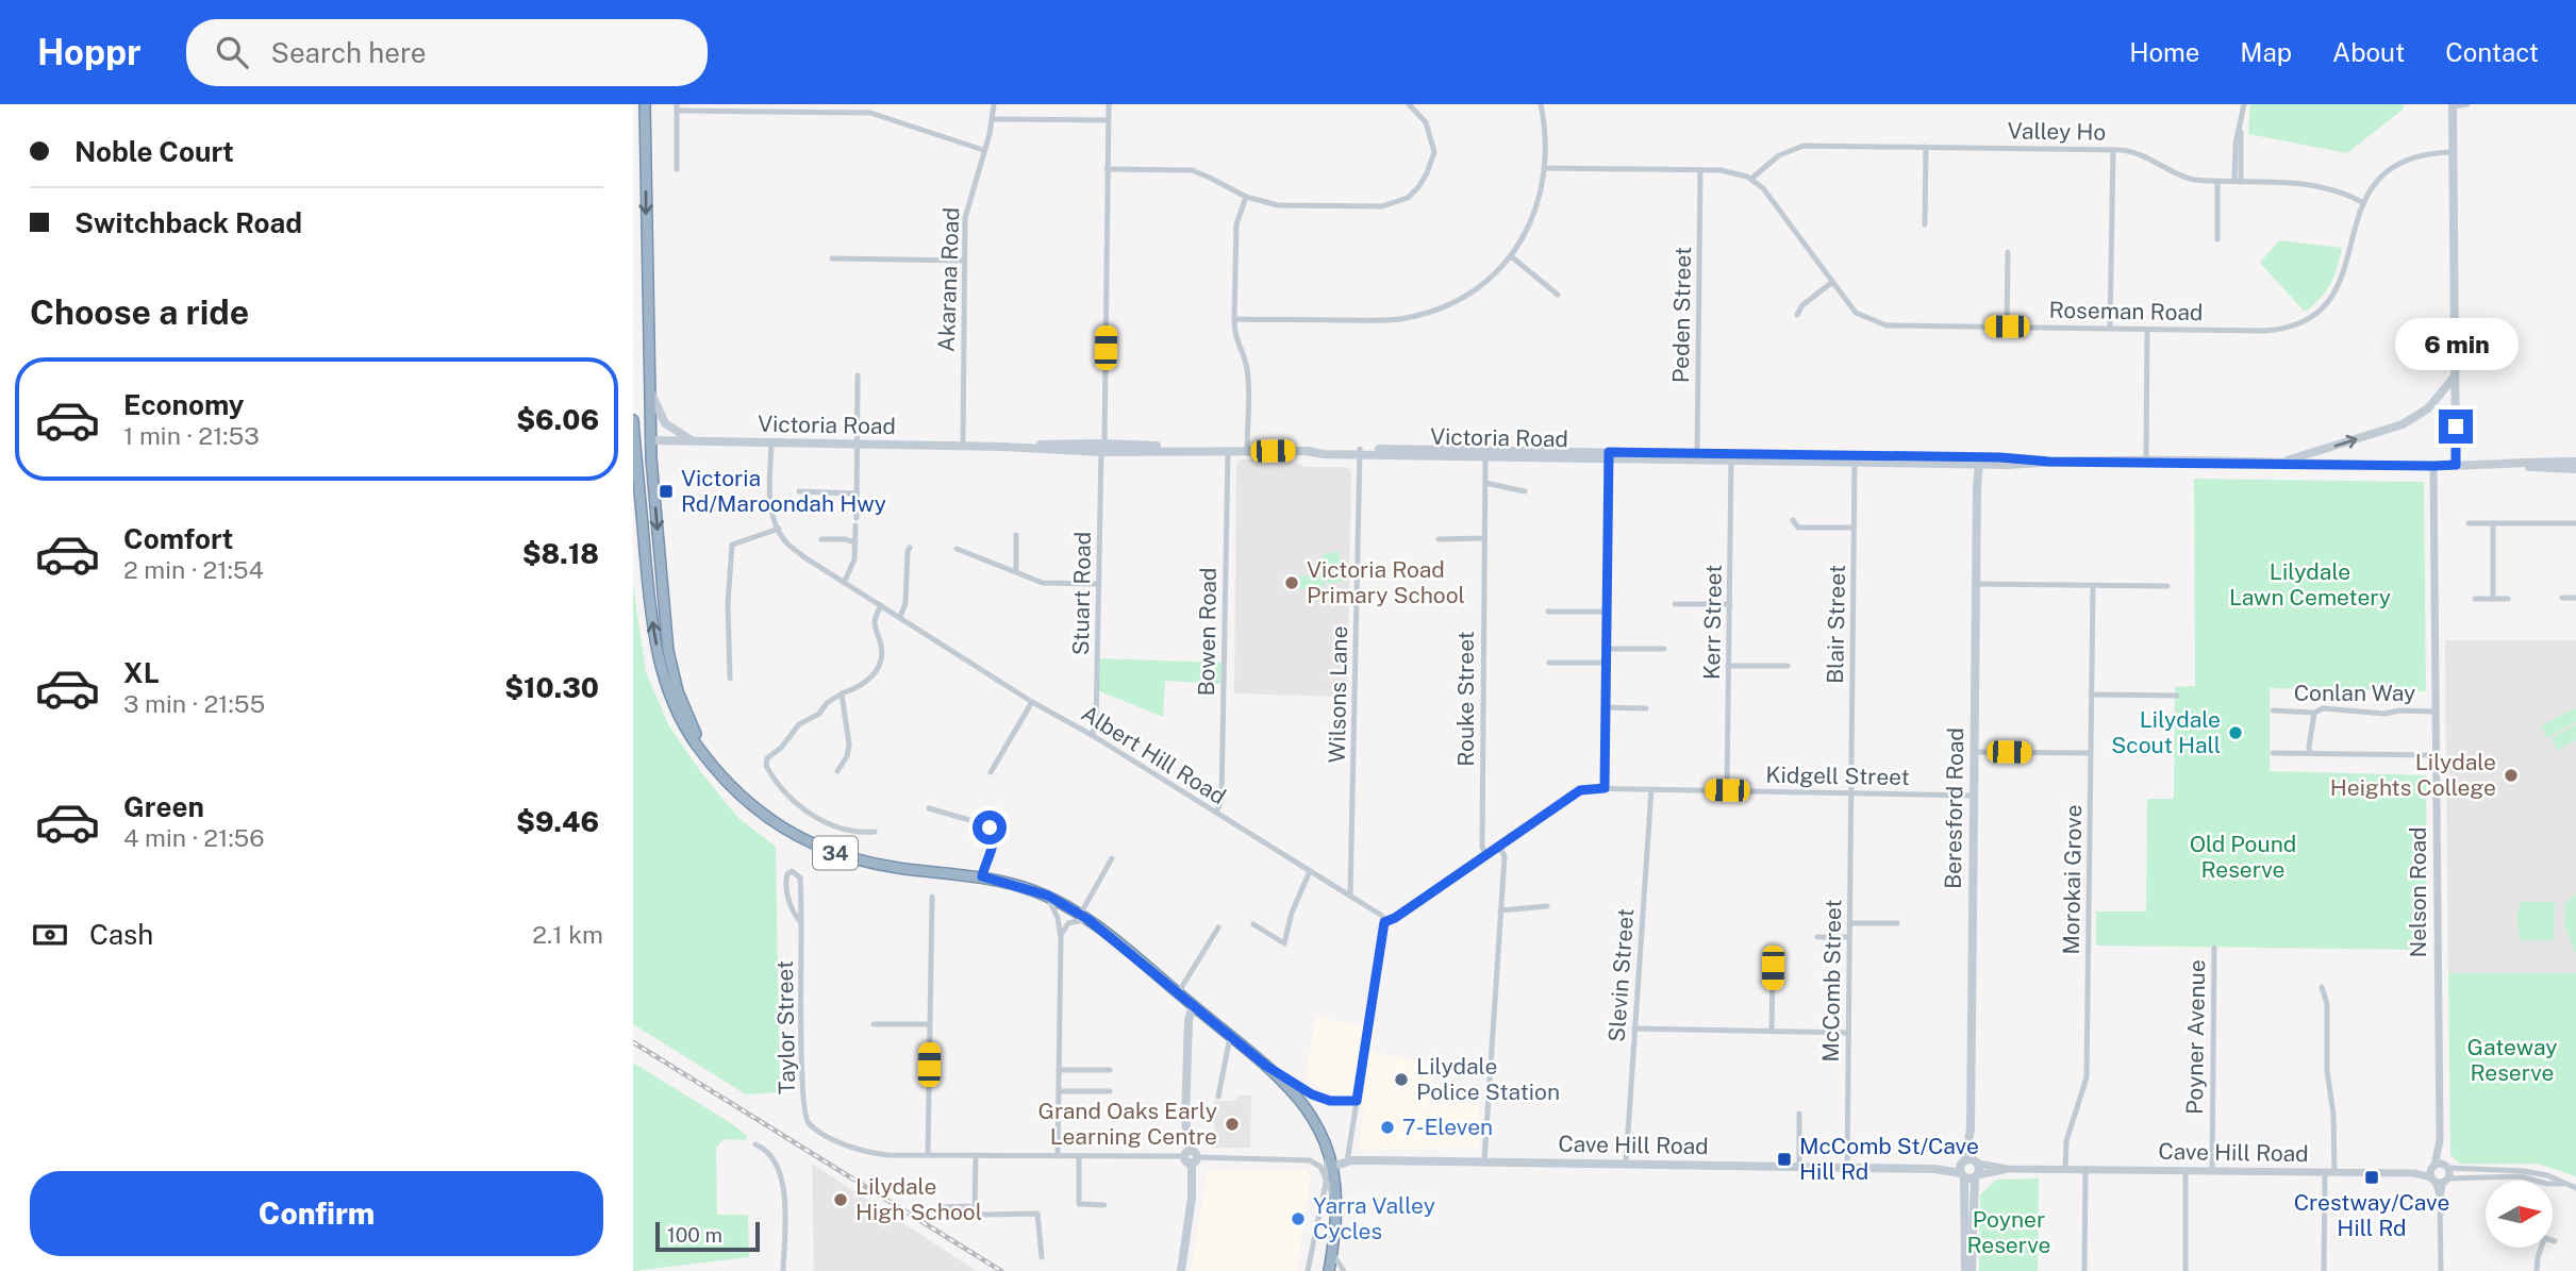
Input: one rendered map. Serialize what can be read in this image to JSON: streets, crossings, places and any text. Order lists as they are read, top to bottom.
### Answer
{
  "streets": {
    "highway": ["34"],
    "main road": ["Victoria Road", "Beresford Road", "Cave Hill Road"],
    "street": [
      "Valley Ho",
      "Akarana Road",
      "Roseman Road",
      "Peden Street",
      "Stuart Road",
      "Kerr Street",
      "Blair Street",
      "Bowen Road",
      "Conlan Way",
      "Wilsons Lane",
      "Rouke Street",
      "Albert Hill Road",
      "Kidgell Street",
      "Morokai Grove",
      "Nelson Road",
      "Slevin Street",
      "McComb Street",
      "Taylor Street",
      "Poyner Avenue"
    ]
  },
  "crossings": [
    ["Valley Ho", "Roseman Road"],
    ["Akarana Road", "Victoria Road"],
    ["Peden Street", "Victoria Road"],
    ["Victoria Road", "Stuart Road"],
    ["Victoria Road", "Kerr Street"],
    ["Victoria Road", "Blair Street"],
    ["Victoria Road", "Bowen Road"],
    ["Victoria Road", "Wilsons Lane"],
    ["Victoria Road", "Rouke Street"],
    ["Victoria Road", "Albert Hill Road"],
    ["Victoria Road", "Beresford Road"],
    ["Victoria Road", "34"],
    ["Victoria Road", "Nelson Road"],
    ["Stuart Road", "Albert Hill Road"],
    ["Kerr Street", "Kidgell Street"],
    ["Blair Street", "Kidgell Street"],
    ["Blair Street", "McComb Street"],
    ["Bowen Road", "Albert Hill Road"],
    ["Conlan Way", "Nelson Road"],
    ["Wilsons Lane", "Albert Hill Road"],
    ["Rouke Street", "Kidgell Street"],
    ["Albert Hill Road", "Kidgell Street"],
    ["Kidgell Street", "Beresford Road"],
    ["Kidgell Street", "Slevin Street"],
    ["Kidgell Street", "McComb Street"],
    ["Beresford Road", "Cave Hill Road"],
    ["34", "Cave Hill Road"],
    ["Morokai Grove", "Cave Hill Road"],
    ["Nelson Road", "Cave Hill Road"],
    ["Slevin Street", "Cave Hill Road"],
    ["McComb Street", "Cave Hill Road"],
    ["Poyner Avenue", "Cave Hill Road"]
  ],
  "parks": [
    "Lilydale Lawn Cemetery",
    "Old Pound Reserve",
    "Gateway Reserve",
    "Poyner Reserve"
  ],
  "places": {
    "transit": ["Victoria Rd/Maroondah Hwy", "McComb St/Cave Hill Rd", "Crestway/Cave Hill Rd"],
    "other": [
      "Victoria Road Primary School",
      "Lilydale Scout Hall",
      "Lilydale Heights College",
      "Lilydale Police Station",
      "Grand Oaks Early Learning Centre",
      "7-Eleven",
      "Lilydale High School",
      "Yarra Valley Cycles"
    ]
  },
  "scale_bar": "100 m",
  "north": "right",
  "page": {
    "header": "Hoppr",
    "search": "Search here",
    "nav": [
      "Home",
      "Map",
      "About",
      "Contact"
    ],
    "banner": ["Noble Court", "Switchback Road"],
    "heading": "Choose a ride",
    "bubble": "6 min",
    "list": [
      {
        "name": "Economy",
        "note": "1 min · 21:53",
        "value": "$6.06"
      },
      {
        "name": "Comfort",
        "note": "2 min · 21:54",
        "value": "$8.18"
      },
      {
        "name": "XL",
        "note": "3 min · 21:55",
        "value": "$10.30"
      },
      {
        "name": "Green",
        "note": "4 min · 21:56",
        "value": "$9.46"
      }
    ],
    "pay": ["Cash", "2.1 km"],
    "buttons": "Confirm",
    "scale": "100 m"
  }
}
